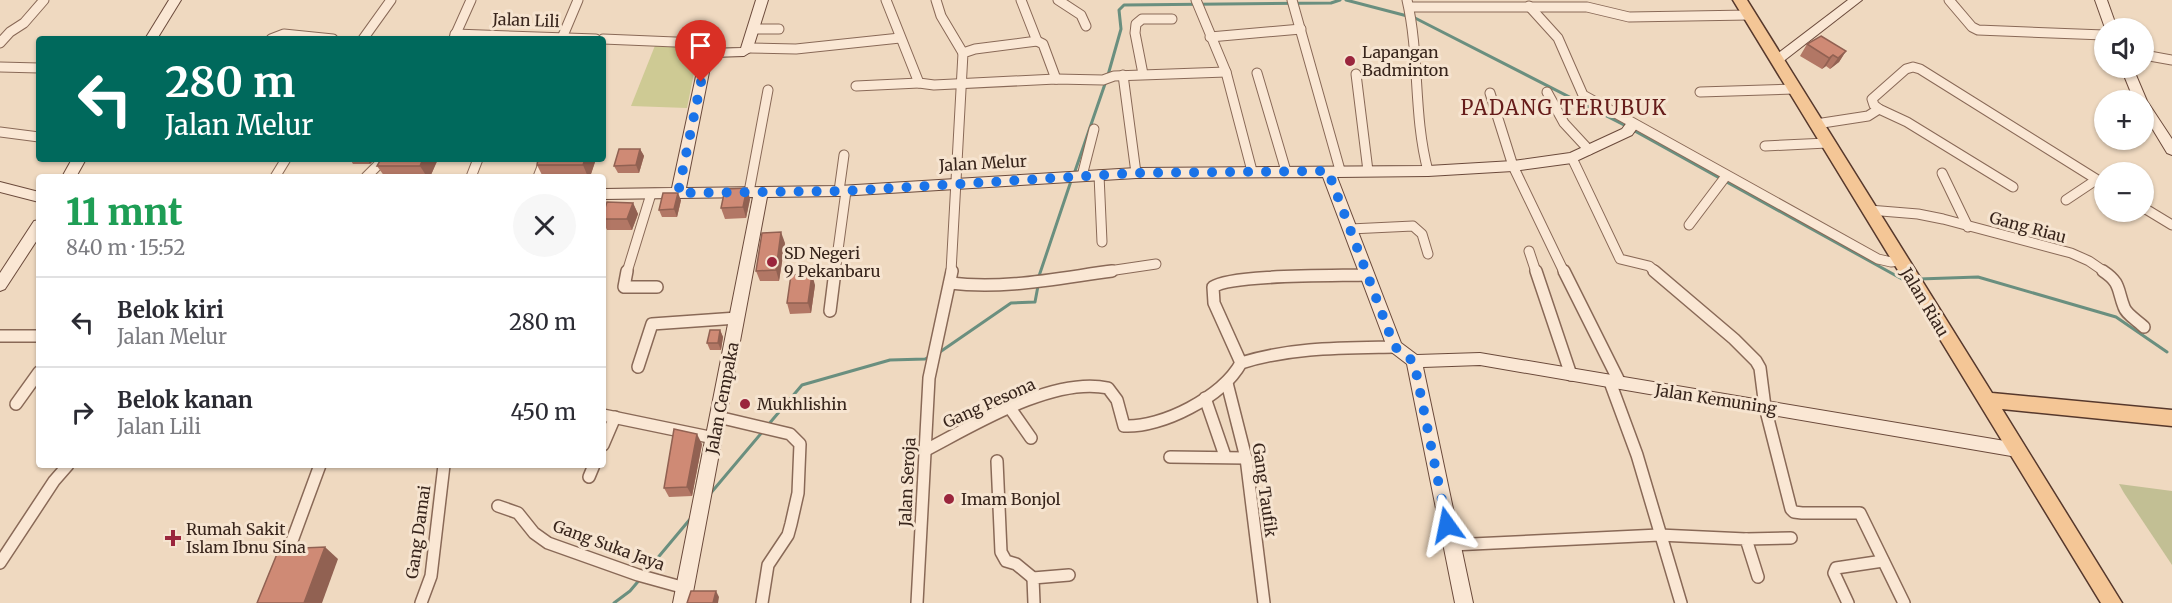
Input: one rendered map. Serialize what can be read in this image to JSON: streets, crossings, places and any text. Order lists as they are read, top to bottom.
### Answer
{
  "streets": {
    "main road": ["Jalan Riau"],
    "street": [
      "Jalan Lili",
      "Jalan Melur",
      "Gang Riau",
      "Jalan Cempaka",
      "Jalan Kemuning",
      "Gang Pesona",
      "Jalan Seroja",
      "Gang Taufik",
      "Gang Damai",
      "Gang Suka Jaya"
    ]
  },
  "crossings": [
    ["Jalan Melur", "Jalan Cempaka"],
    ["Gang Riau", "Jalan Riau"],
    ["Jalan Riau", "Jalan Kemuning"],
    ["Jalan Cempaka", "Gang Suka Jaya"],
    ["Gang Pesona", "Jalan Seroja"],
    ["Gang Pesona", "Gang Taufik"]
  ],
  "districts": ["PADANG TERUBUK"],
  "places": {
    "other": [
      "Lapangan Badminton",
      "SD Negeri 9 Pekanbaru",
      "Mukhlishin",
      "Imam Bonjol"
    ],
    "health": ["Rumah Sakit Islam Ibnu Sina"]
  },
  "page": {
    "map_buttons": ["+", "−"],
    "turn": ["280 m", "Jalan Melur"],
    "heading": ["11 mnt", "840 m · 15:52"],
    "list": [
      {
        "name": "Belok kiri",
        "note": "Jalan Melur",
        "value": "280 m"
      },
      {
        "name": "Belok kanan",
        "note": "Jalan Lili",
        "value": "450 m"
      }
    ]
  }
}
